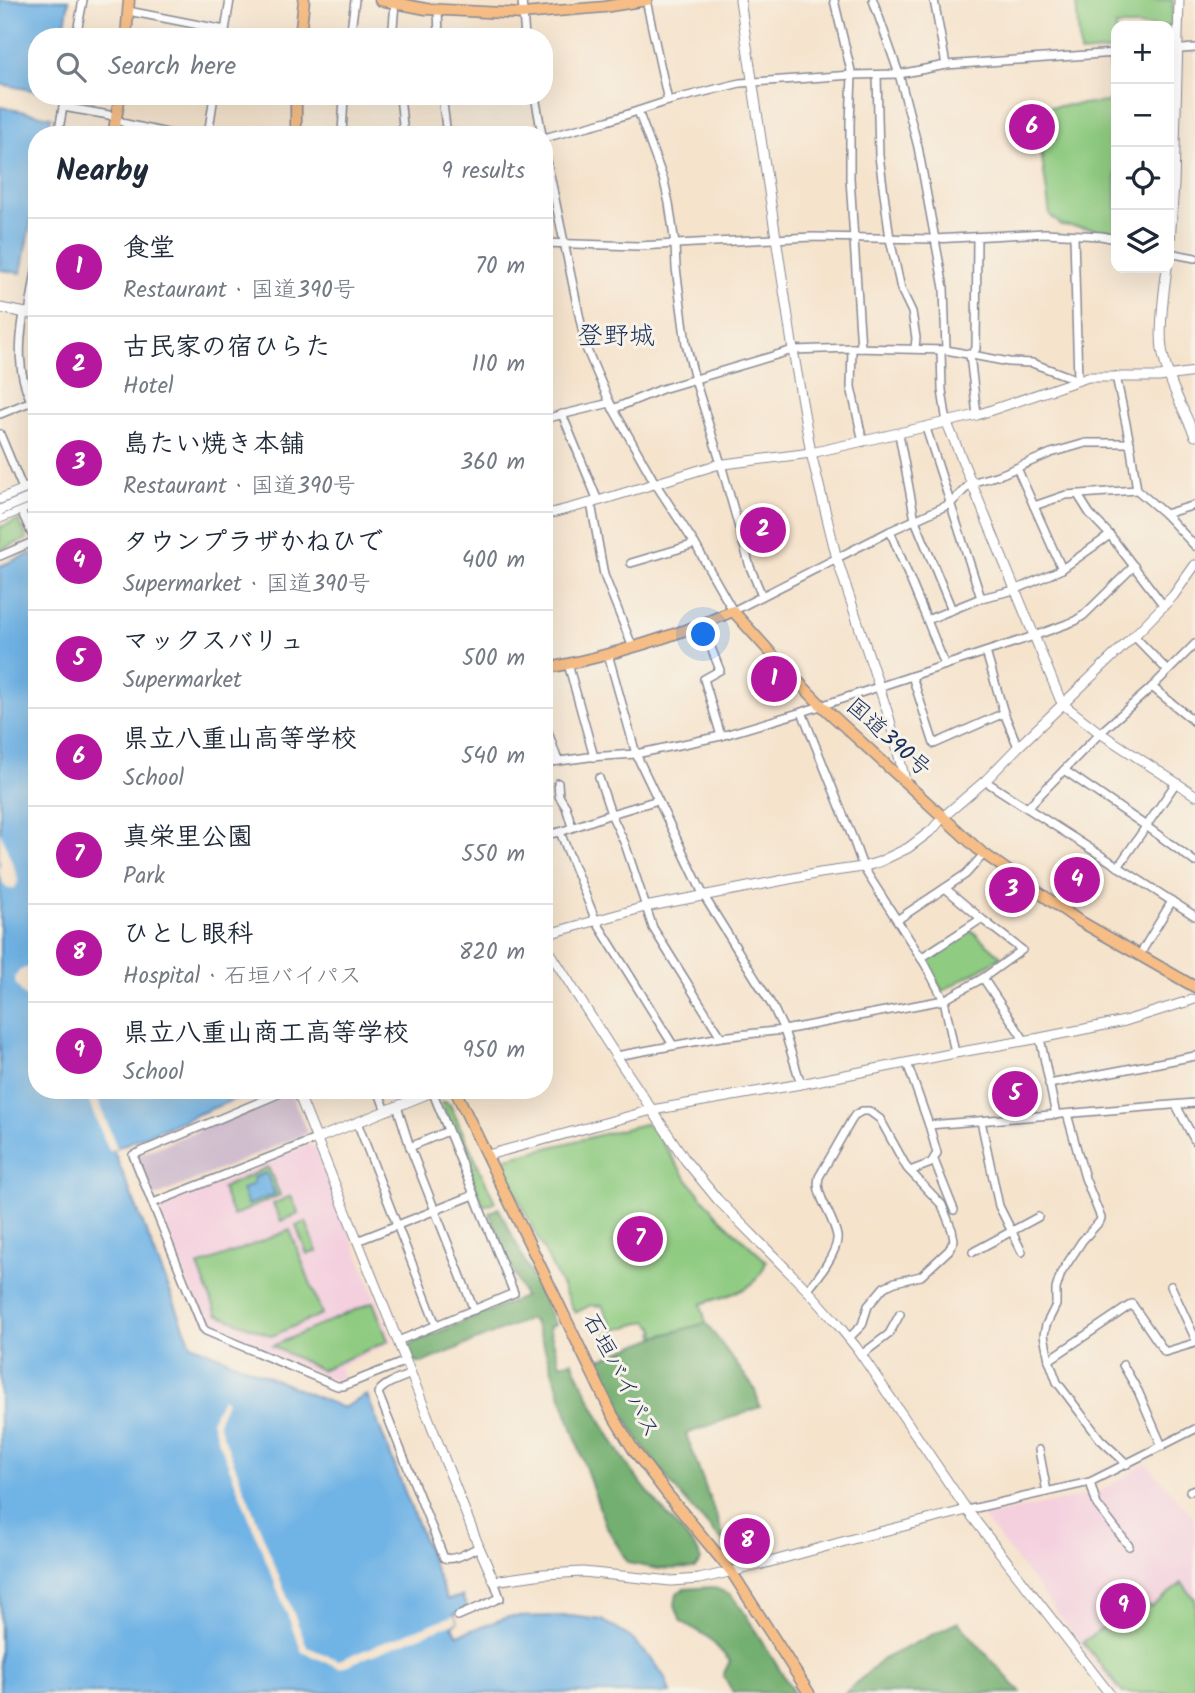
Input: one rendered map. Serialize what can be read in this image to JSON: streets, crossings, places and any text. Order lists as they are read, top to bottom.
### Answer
{
  "streets": {
    "main road": ["国道390号", "石垣バイパス"]
  },
  "districts": ["登野城"],
  "page": {
    "map_buttons": ["+", "−"],
    "search": "Search here",
    "pins": [
      "6",
      "2",
      "1",
      "4",
      "3",
      "5",
      "7",
      "8",
      "9"
    ],
    "heading": ["Nearby", "9 results"],
    "list": [
      {
        "mark": "1",
        "name": "食堂",
        "note": "Restaurant · 国道390号",
        "value": "70 m"
      },
      {
        "mark": "2",
        "name": "古民家の宿ひらた",
        "note": "Hotel",
        "value": "110 m"
      },
      {
        "mark": "3",
        "name": "島たい焼き本舗",
        "note": "Restaurant · 国道390号",
        "value": "360 m"
      },
      {
        "mark": "4",
        "name": "タウンプラザかねひで",
        "note": "Supermarket · 国道390号",
        "value": "400 m"
      },
      {
        "mark": "5",
        "name": "マックスバリュ",
        "note": "Supermarket",
        "value": "500 m"
      },
      {
        "mark": "6",
        "name": "県立八重山高等学校",
        "note": "School",
        "value": "540 m"
      },
      {
        "mark": "7",
        "name": "真栄里公園",
        "note": "Park",
        "value": "550 m"
      },
      {
        "mark": "8",
        "name": "ひとし眼科",
        "note": "Hospital · 石垣バイパス",
        "value": "820 m"
      },
      {
        "mark": "9",
        "name": "県立八重山商工高等学校",
        "note": "School",
        "value": "950 m"
      }
    ]
  }
}
